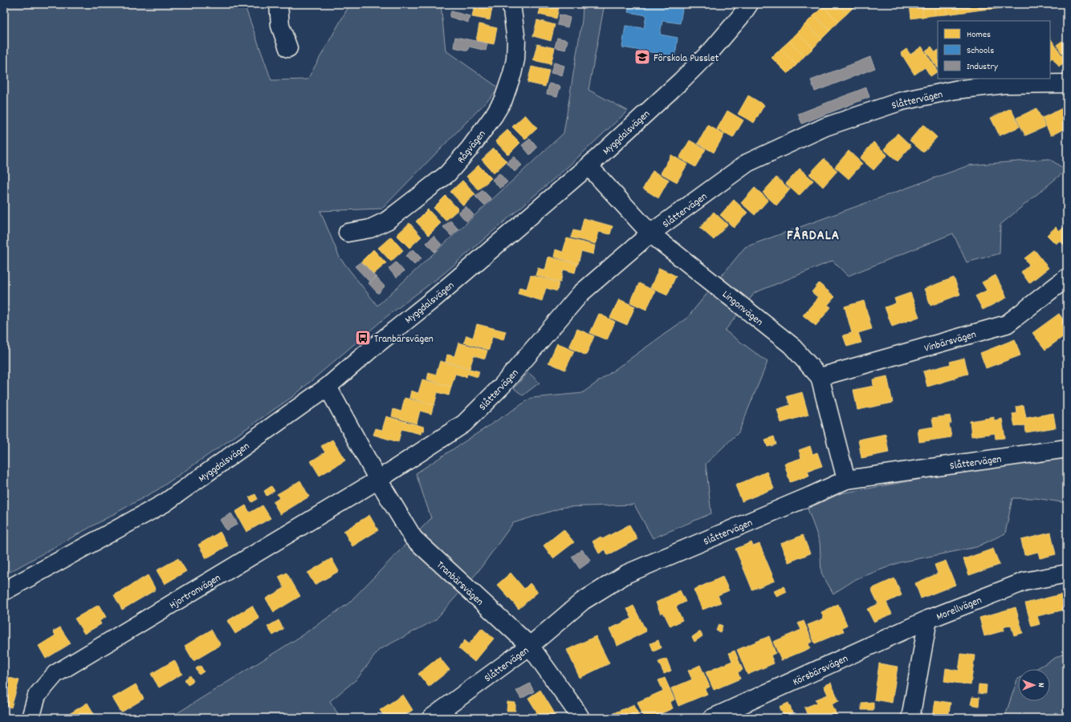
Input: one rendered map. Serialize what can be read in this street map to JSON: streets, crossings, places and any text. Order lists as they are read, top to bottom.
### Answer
{
  "streets": {
    "street": [
      "Slåttervägen",
      "Myggdalsvägen",
      "Rågvägen",
      "Lingonvägen",
      "Vinbärsvägen",
      "Tranbärsvägen",
      "Hjortronvägen",
      "Morellvägen",
      "Körsbärsvägen"
    ]
  },
  "crossings": [
    ["Slåttervägen", "Lingonvägen"],
    ["Slåttervägen", "Tranbärsvägen"],
    ["Slåttervägen", "Hjortronvägen"],
    ["Myggdalsvägen", "Lingonvägen"],
    ["Myggdalsvägen", "Tranbärsvägen"],
    ["Lingonvägen", "Vinbärsvägen"],
    ["Tranbärsvägen", "Hjortronvägen"],
    ["Morellvägen", "Körsbärsvägen"]
  ],
  "districts": ["FÅRDALA"],
  "places": {
    "school or university": ["Förskola Pusslet"],
    "bus stop": ["Tranbärsvägen"]
  },
  "legend": ["Homes", "Schools", "Industry"],
  "north": "right"
}
